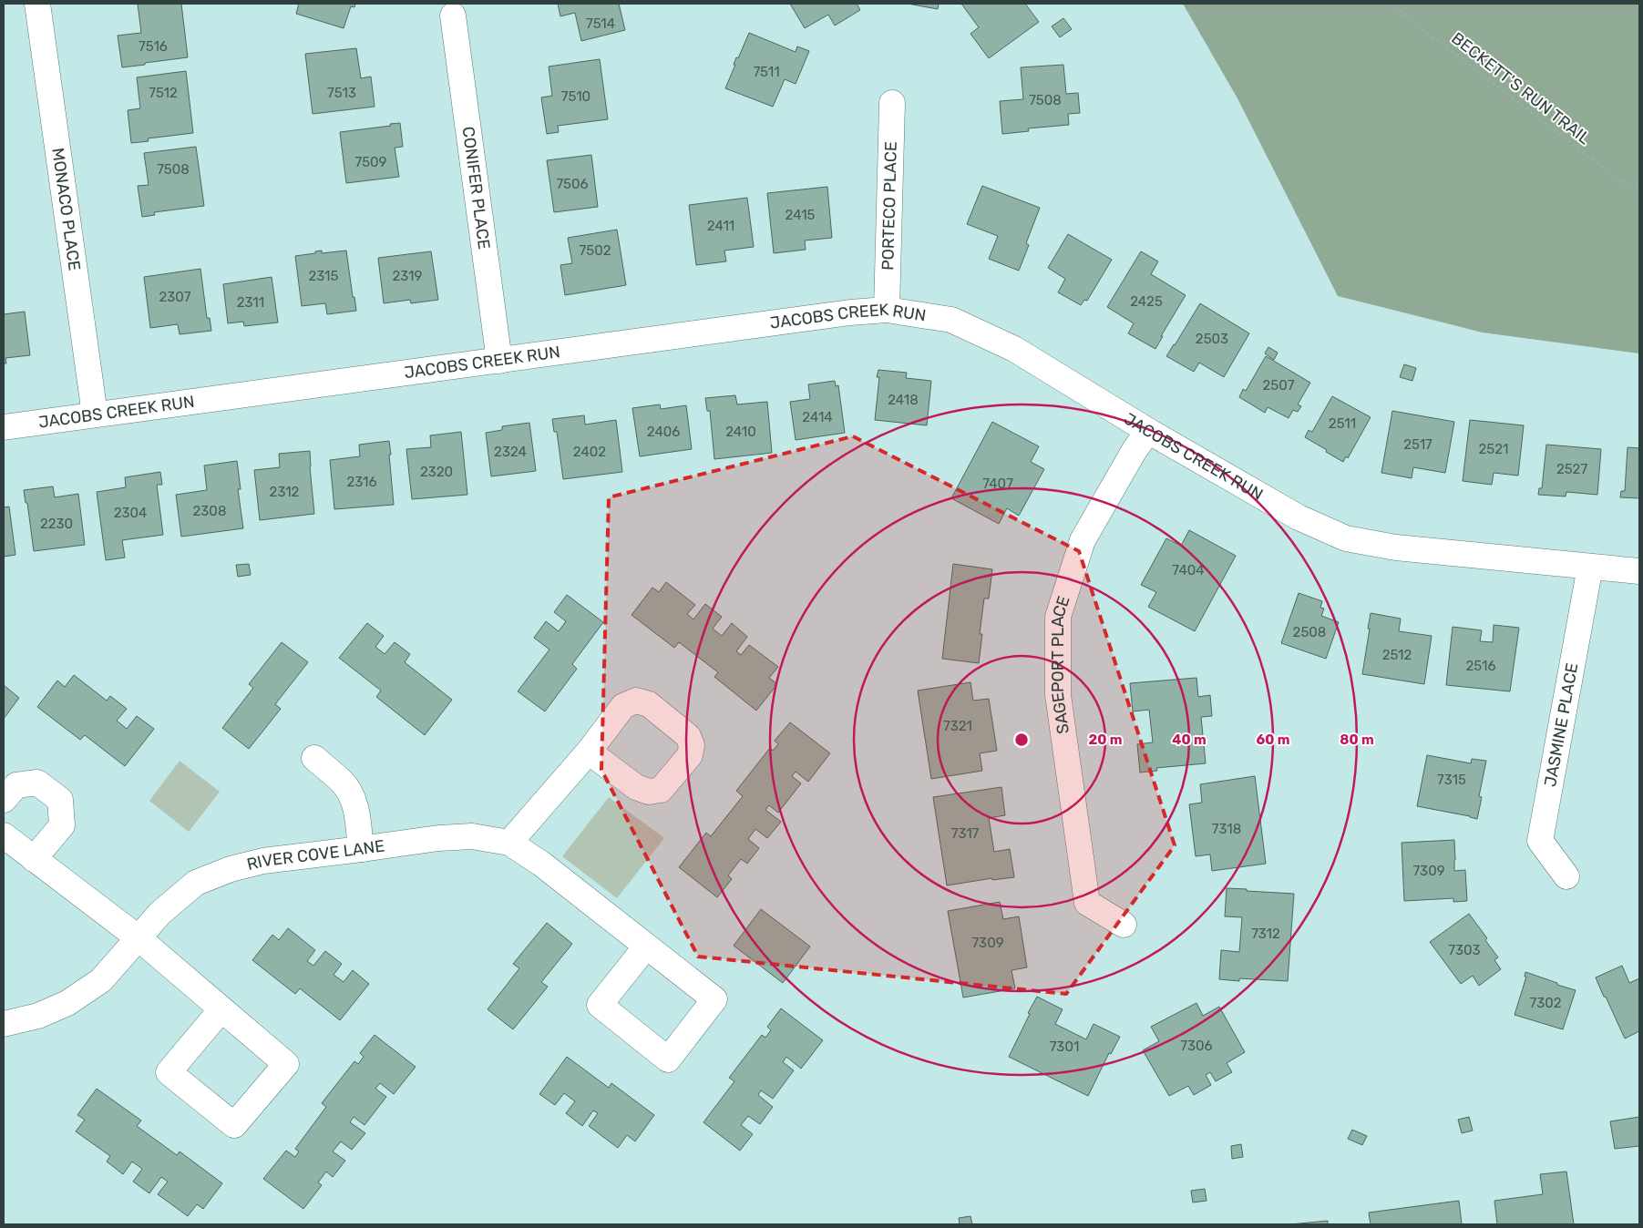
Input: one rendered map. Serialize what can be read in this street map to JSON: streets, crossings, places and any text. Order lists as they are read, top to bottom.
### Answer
{
  "streets": {
    "street": [
      "CONIFER PLACE",
      "PORTECO PLACE",
      "MONACO PLACE",
      "JACOBS CREEK RUN",
      "SAGEPORT PLACE",
      "JASMINE PLACE",
      "RIVER COVE LANE"
    ],
    "path": ["BECKETT'S RUN TRAIL"]
  },
  "crossings": [
    ["CONIFER PLACE", "JACOBS CREEK RUN"],
    ["PORTECO PLACE", "JACOBS CREEK RUN"],
    ["MONACO PLACE", "JACOBS CREEK RUN"],
    ["JACOBS CREEK RUN", "SAGEPORT PLACE"],
    ["JACOBS CREEK RUN", "JASMINE PLACE"]
  ],
  "house_numbers": [
    "7514",
    "7516",
    "7511",
    "7512",
    "7513",
    "7510",
    "7508",
    "7509",
    "7508",
    "7506",
    "2415",
    "2411",
    "7502",
    "2315",
    "2319",
    "2307",
    "2425",
    "2311",
    "2503",
    "2507",
    "2418",
    "2414",
    "2511",
    "2406",
    "2410",
    "2517",
    "2521",
    "2324",
    "2402",
    "2527",
    "2320",
    "2316",
    "7407",
    "2312",
    "2308",
    "2304",
    "2230",
    "7404",
    "2508",
    "2512",
    "2516",
    "7321",
    "7315",
    "7318",
    "7317",
    "7309",
    "7312",
    "7309",
    "7303",
    "7302",
    "7306",
    "7301"
  ],
  "rings": [
    "20 m",
    "40 m",
    "60 m",
    "80 m"
  ]
}
